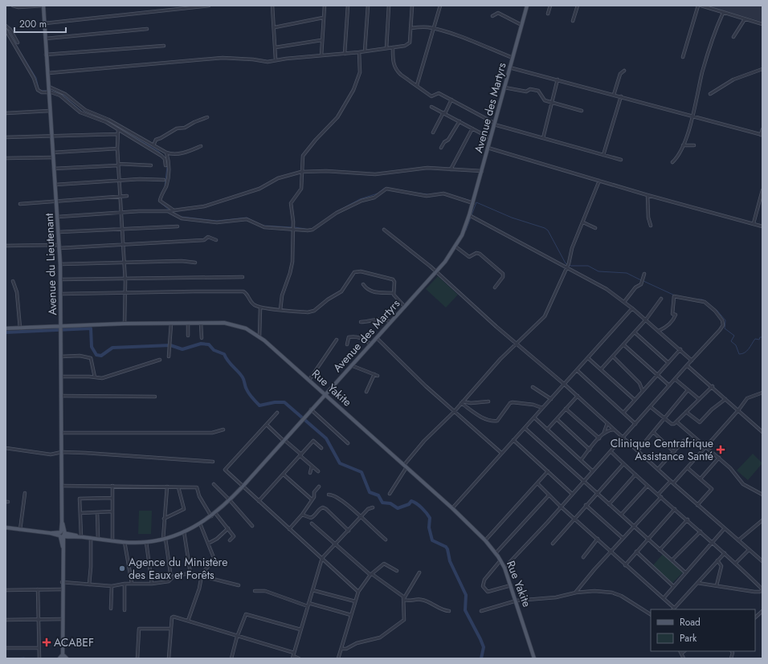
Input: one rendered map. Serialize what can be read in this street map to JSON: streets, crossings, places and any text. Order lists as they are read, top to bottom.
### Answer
{
  "streets": {
    "main road": ["Avenue des Martyrs", "Avenue du Lieutenant", "Rue Yakite"]
  },
  "crossings": [
    ["Avenue des Martyrs", "Avenue du Lieutenant"],
    ["Avenue des Martyrs", "Rue Yakite"],
    ["Avenue du Lieutenant", "Rue Yakite"]
  ],
  "places": {
    "health": ["Clinique Centrafrique Assistance Santé", "ACABEF"],
    "other": ["Agence du Ministère des Eaux et Forêts"]
  },
  "legend": ["Road", "Park"],
  "scale_bar": "200 m"
}
